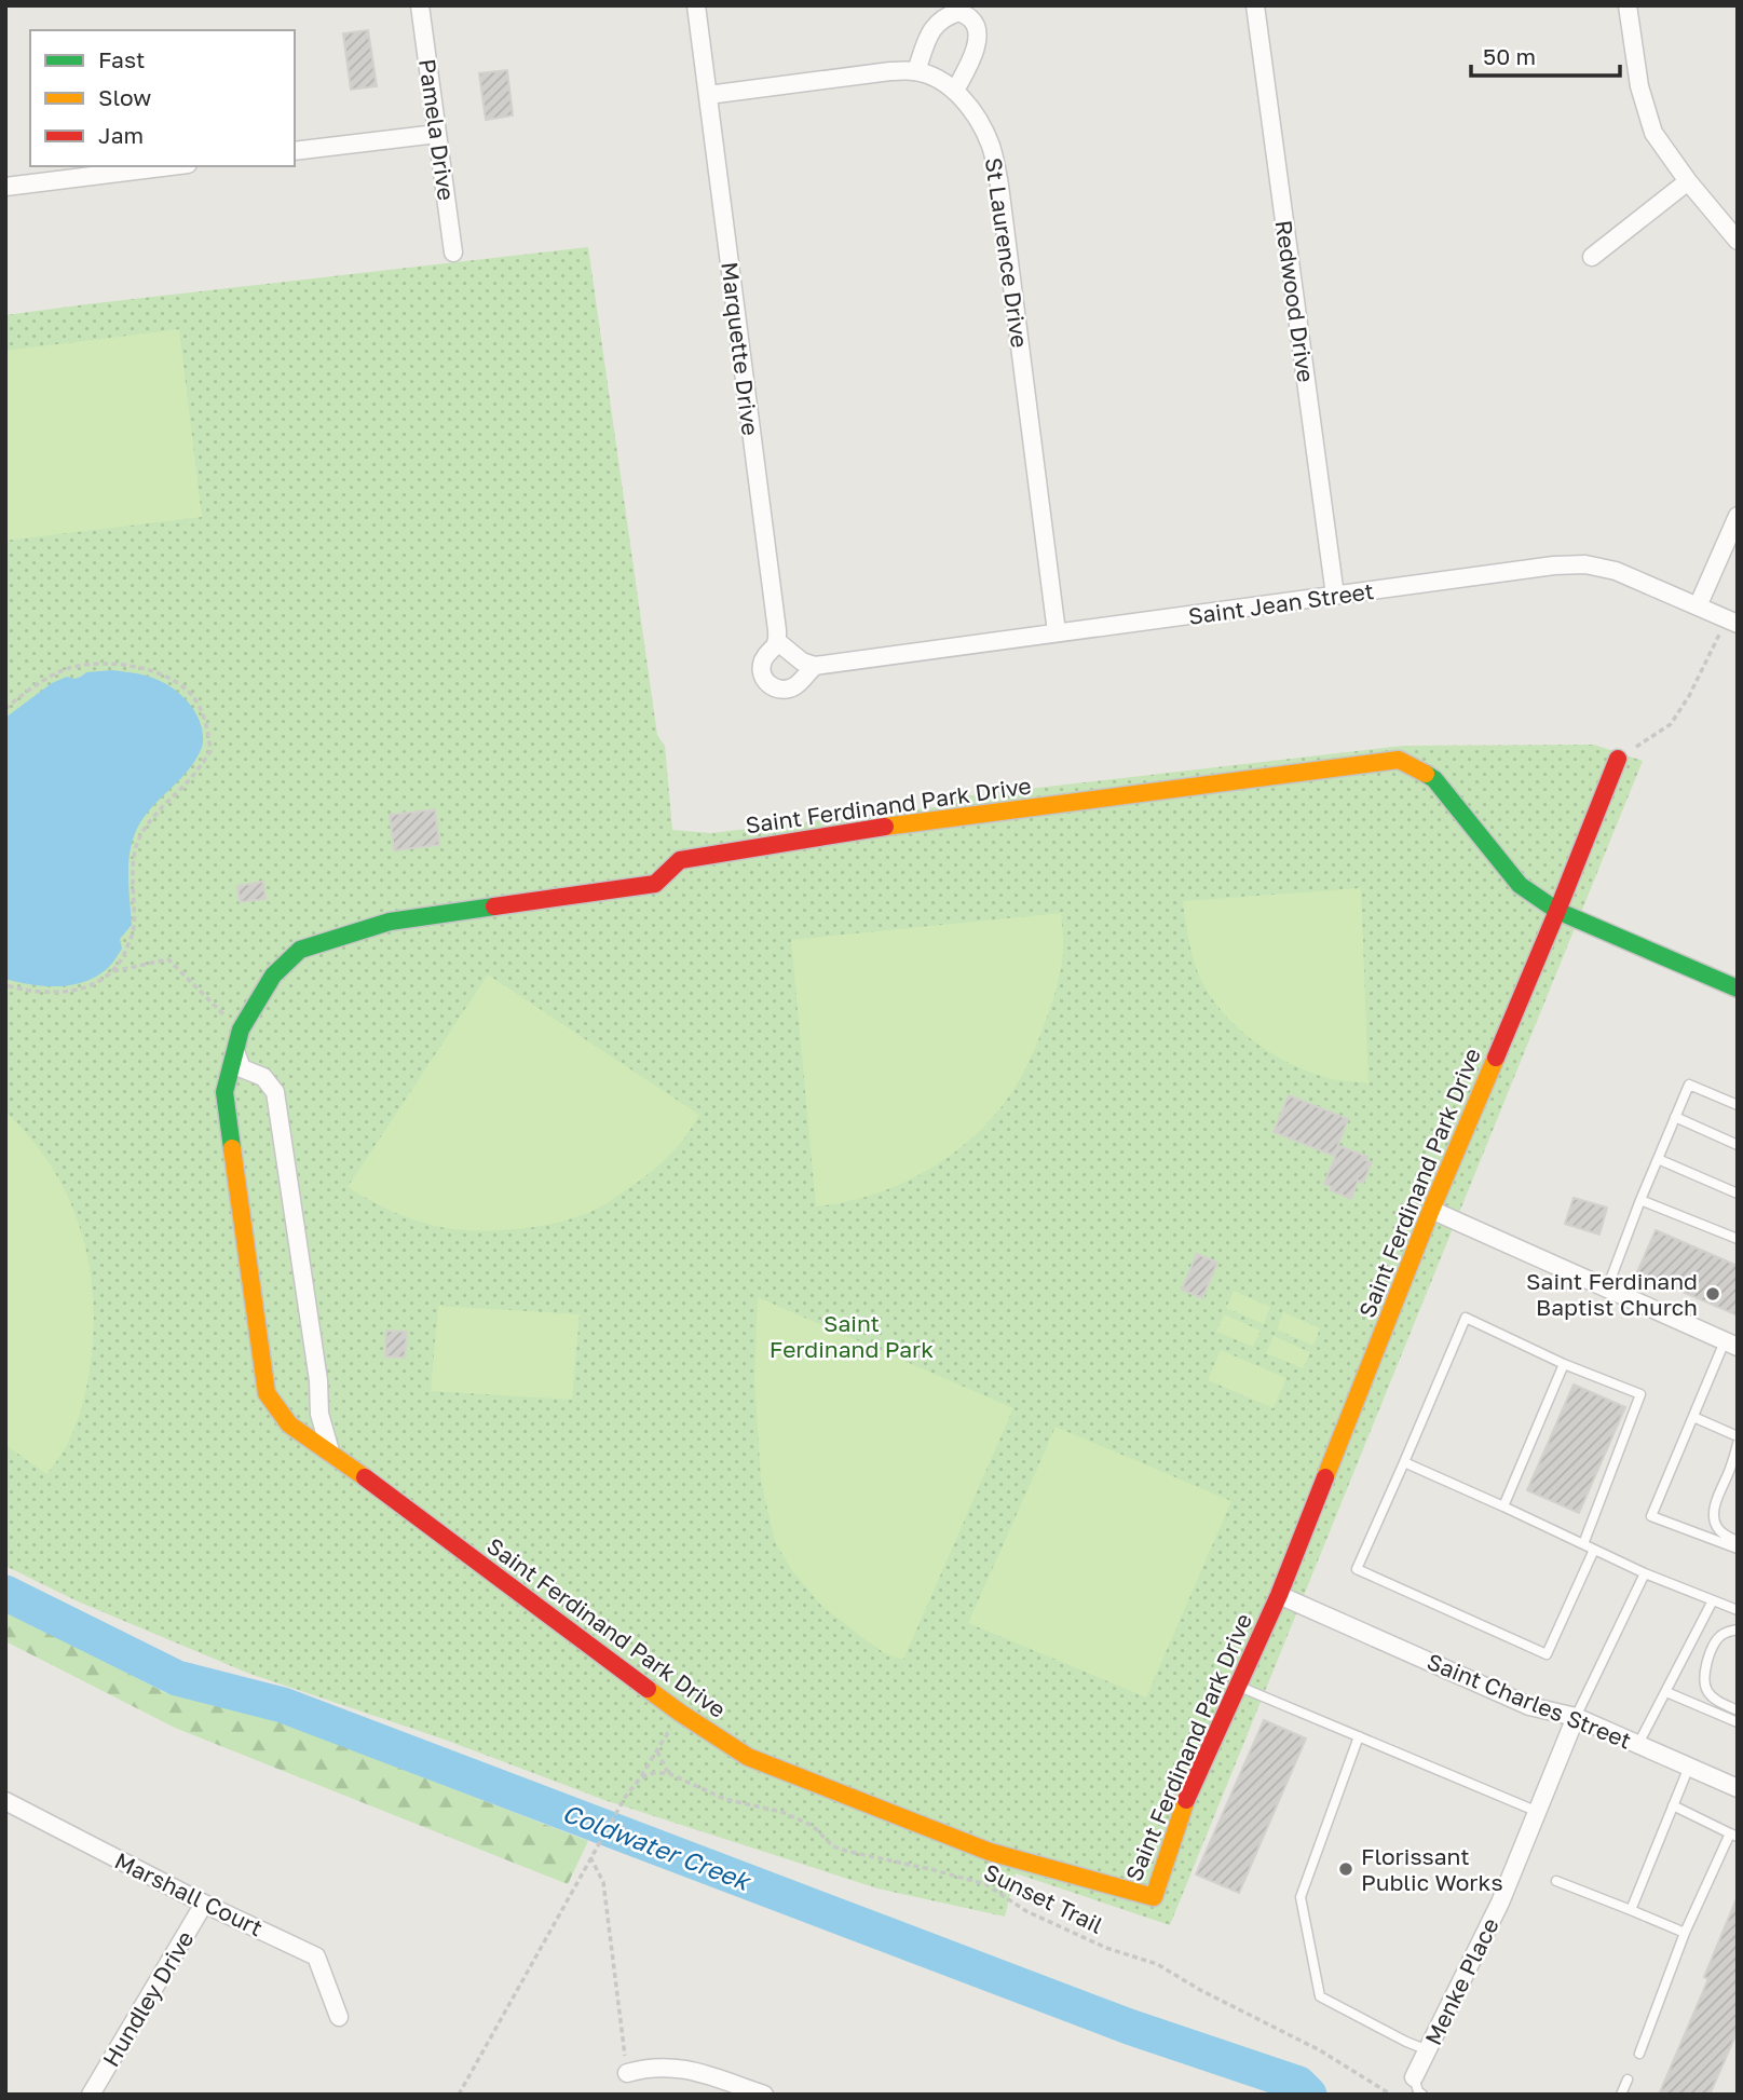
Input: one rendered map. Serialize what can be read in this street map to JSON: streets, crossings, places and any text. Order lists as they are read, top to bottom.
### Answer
{
  "streets": {
    "street": [
      "Pamela Drive",
      "St Laurence Drive",
      "Redwood Drive",
      "Marquette Drive",
      "Saint Jean Street",
      "Saint Ferdinand Park Drive",
      "Saint Charles Street",
      "Marshall Court",
      "Menke Place",
      "Hundley Drive"
    ],
    "path": ["Sunset Trail"]
  },
  "crossings": [
    ["St Laurence Drive", "Marquette Drive"],
    ["St Laurence Drive", "Saint Jean Street"],
    ["Redwood Drive", "Saint Jean Street"],
    ["Saint Ferdinand Park Drive", "Saint Charles Street"],
    ["Saint Charles Street", "Menke Place"],
    ["Marshall Court", "Hundley Drive"]
  ],
  "water": ["Coldwater Creek"],
  "parks": ["Saint Ferdinand Park"],
  "places": ["Saint Ferdinand Baptist Church", "Florissant Public Works"],
  "legend": ["Fast", "Slow", "Jam"],
  "scale_bar": "50 m"
}
